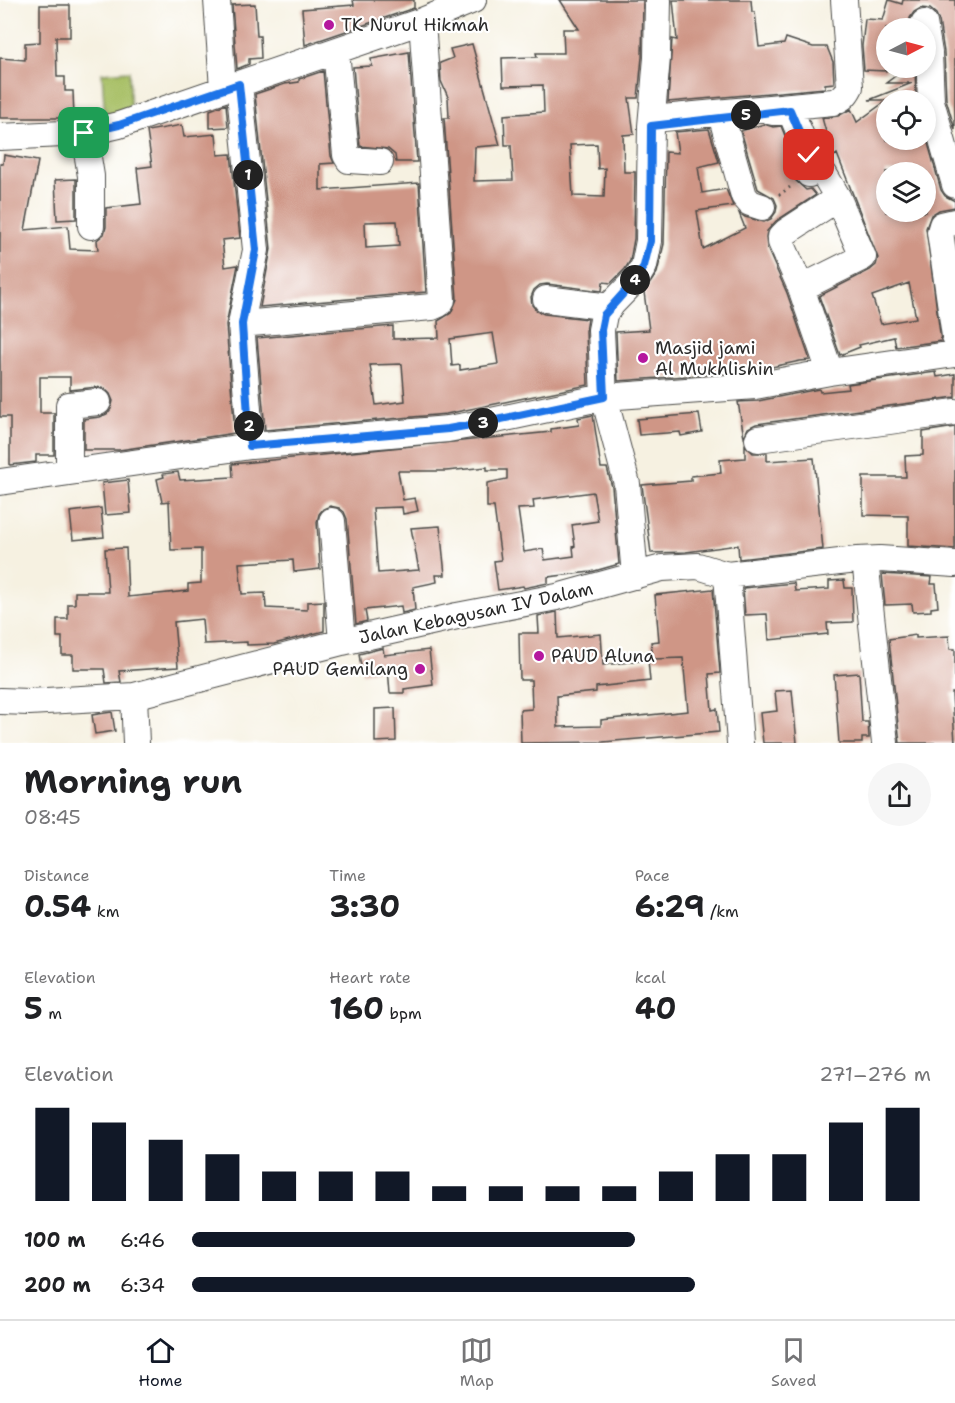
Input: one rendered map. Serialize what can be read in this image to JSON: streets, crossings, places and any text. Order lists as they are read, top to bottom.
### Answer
{
  "streets": {
    "street": ["Jalan Kebagusan IV Dalam"]
  },
  "places": [
    "TK Nurul Hikmah",
    "Masjid jami Al Mukhlishin",
    "PAUD Aluna",
    "PAUD Gemilang"
  ],
  "north": "right",
  "page": {
    "pins": [
      "5",
      "1",
      "4",
      "3",
      "2"
    ],
    "heading": ["Morning run", "08:45"],
    "stats": [
      ["Distance", "0.54 km"],
      ["Time", "3:30"],
      ["Pace", "6:29 /km"],
      ["Elevation", "5 m"],
      ["Heart rate", "160 bpm"],
      ["kcal", "40"]
    ],
    "chart": ["Elevation", "271–276 m"],
    "list": [
      {
        "name": "100 m",
        "note": "6:46"
      },
      {
        "name": "200 m",
        "note": "6:34"
      }
    ],
    "tabs": ["Home", "Map", "Saved"]
  }
}
